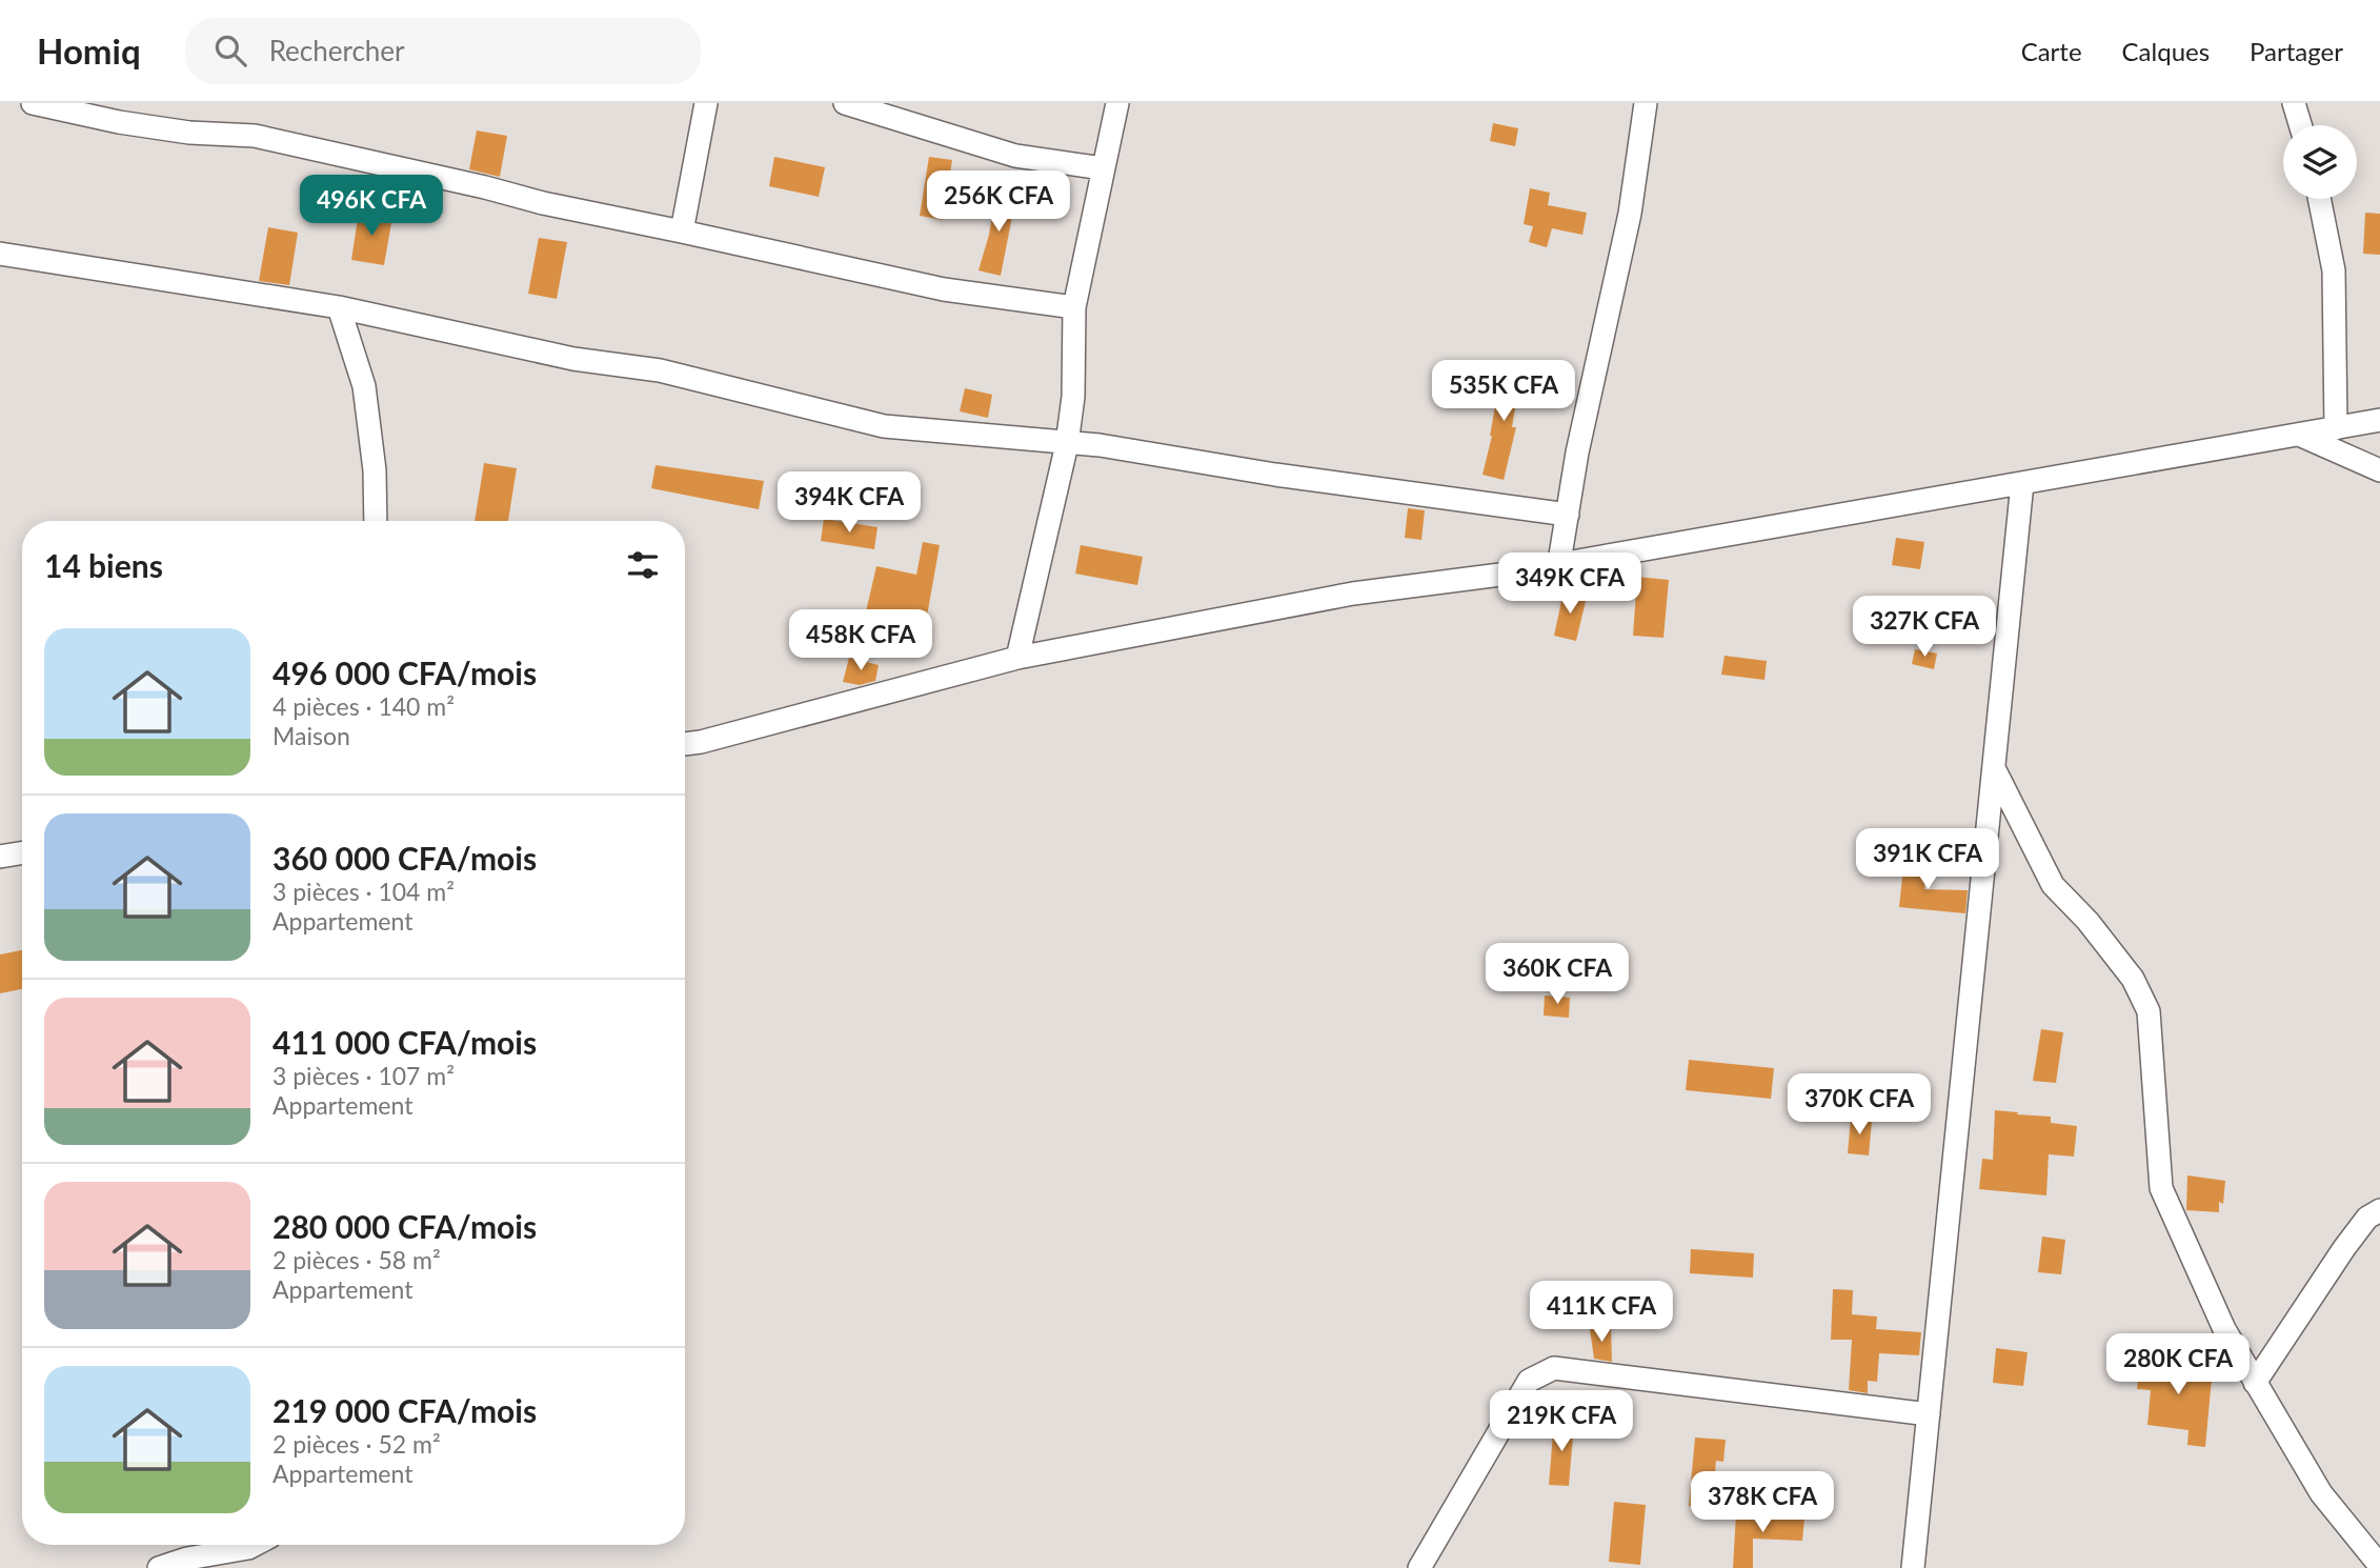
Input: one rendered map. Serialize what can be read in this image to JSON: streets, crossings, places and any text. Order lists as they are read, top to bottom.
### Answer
{
  "page": {
    "header": "Homiq",
    "search": "Rechercher",
    "nav": ["Carte", "Calques", "Partager"],
    "price": [
      "256K CFA",
      "496K CFA",
      "535K CFA",
      "394K CFA",
      "349K CFA",
      "327K CFA",
      "458K CFA",
      "391K CFA",
      "360K CFA",
      "370K CFA",
      "411K CFA",
      "280K CFA",
      "219K CFA",
      "378K CFA"
    ],
    "heading": "14 biens",
    "list": [
      {
        "name": "496 000 CFA/mois",
        "note": "4 pièces · 140 m² · Maison"
      },
      {
        "name": "360 000 CFA/mois",
        "note": "3 pièces · 104 m² · Appartement"
      },
      {
        "name": "411 000 CFA/mois",
        "note": "3 pièces · 107 m² · Appartement"
      },
      {
        "name": "280 000 CFA/mois",
        "note": "2 pièces · 58 m² · Appartement"
      },
      {
        "name": "219 000 CFA/mois",
        "note": "2 pièces · 52 m² · Appartement"
      }
    ]
  }
}
